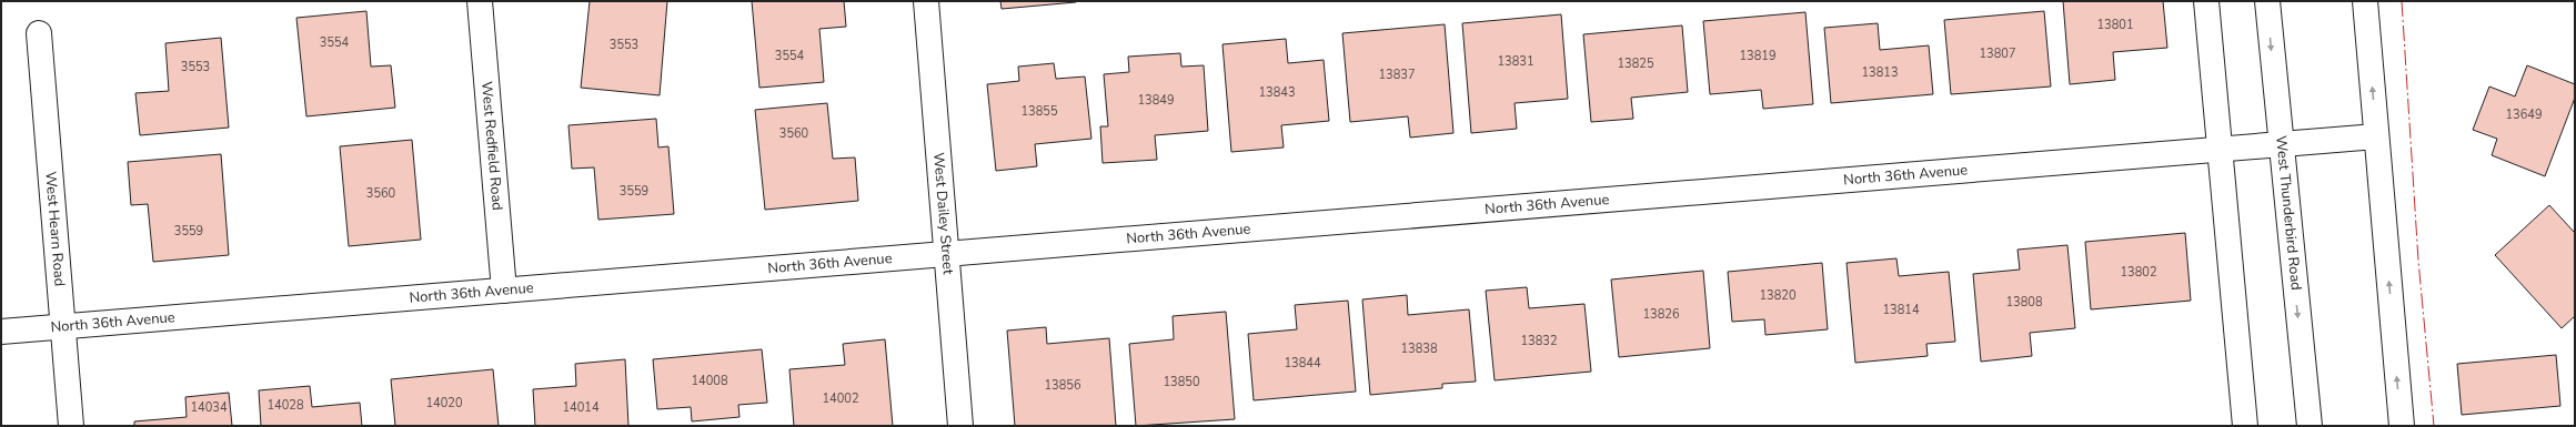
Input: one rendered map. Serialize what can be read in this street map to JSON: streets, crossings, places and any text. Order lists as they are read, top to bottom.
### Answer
{
  "streets": {
    "street": [
      "West Redfield Road",
      "North 36th Avenue",
      "West Dailey Street",
      "West Thunderbird Road",
      "West Hearn Road"
    ]
  },
  "crossings": [
    ["West Redfield Road", "North 36th Avenue"],
    ["North 36th Avenue", "West Dailey Street"],
    ["North 36th Avenue", "West Thunderbird Road"],
    ["North 36th Avenue", "West Hearn Road"]
  ],
  "house_numbers": [
    "13801",
    "3554",
    "3553",
    "13807",
    "3554",
    "13819",
    "13831",
    "13825",
    "3553",
    "13813",
    "13837",
    "13843",
    "13849",
    "13855",
    "13649",
    "3560",
    "3559",
    "3560",
    "3559",
    "13802",
    "13820",
    "13808",
    "13814",
    "13826",
    "13832",
    "13838",
    "13844",
    "14008",
    "13850",
    "13856",
    "14002",
    "14020",
    "14028",
    "14034",
    "14014"
  ]
}
